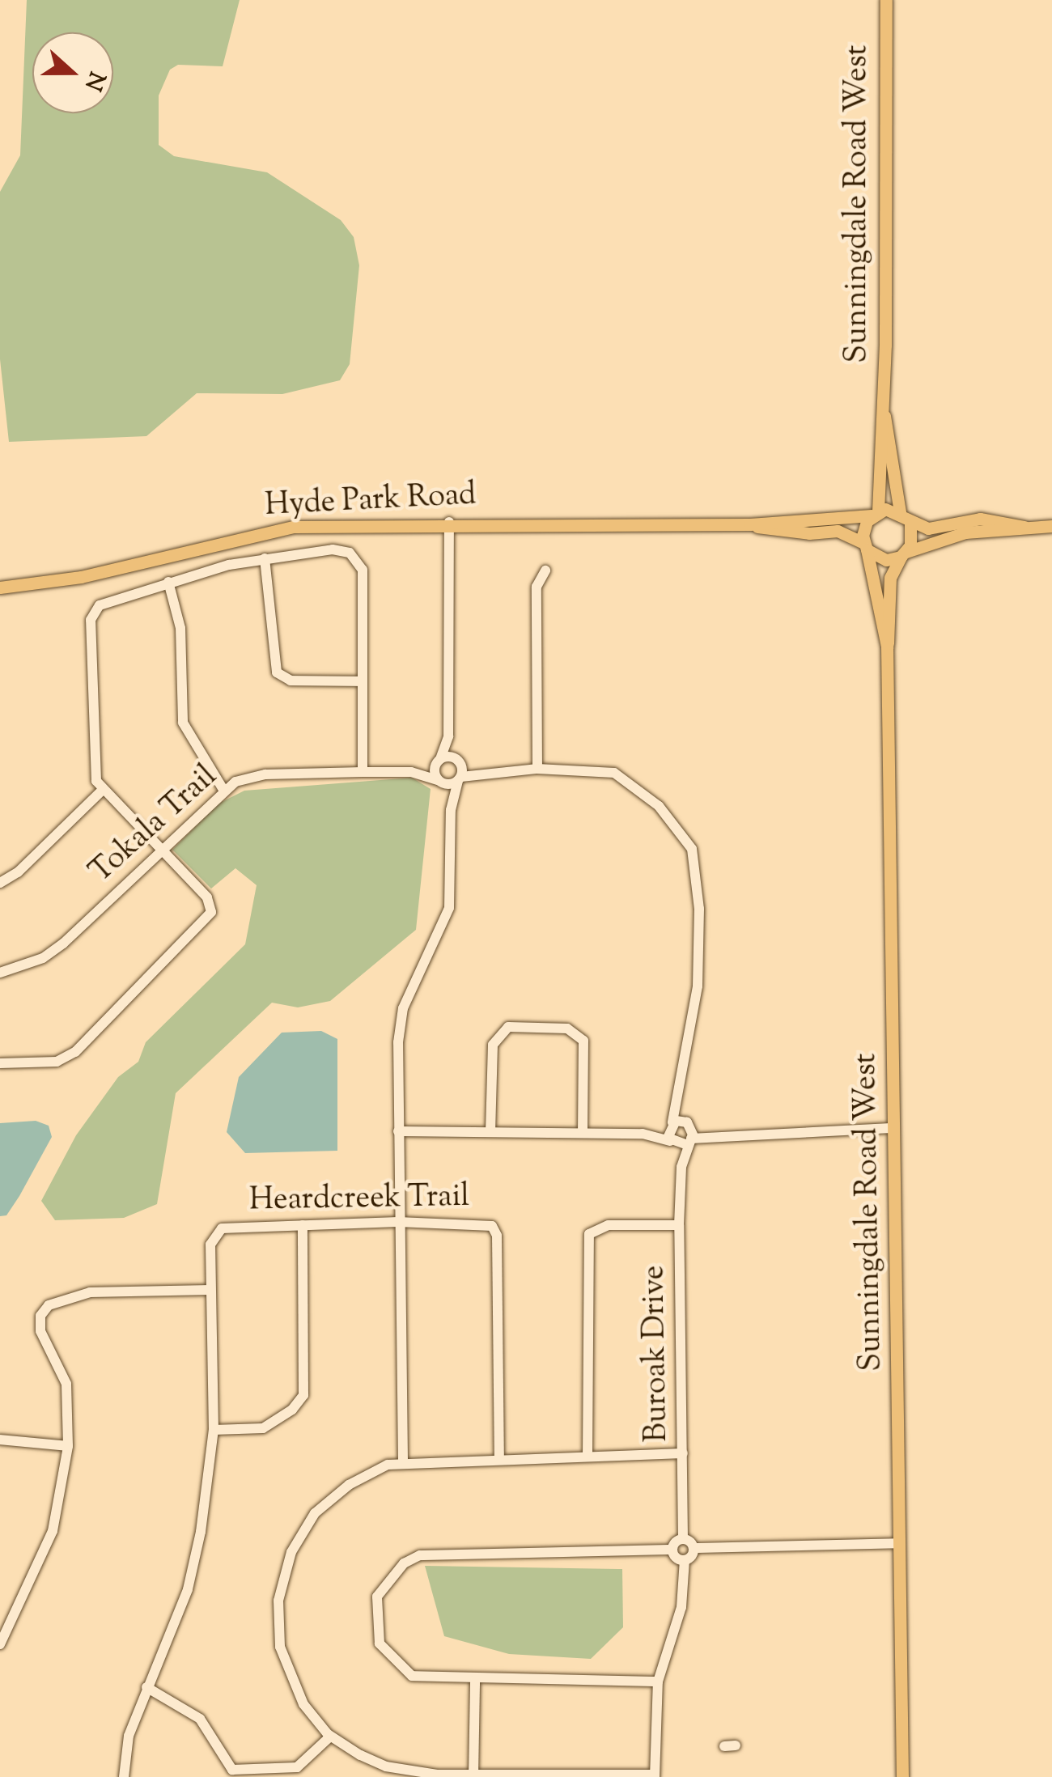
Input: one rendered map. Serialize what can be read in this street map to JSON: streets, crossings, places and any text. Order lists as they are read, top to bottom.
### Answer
{
  "streets": {
    "main road": ["Sunningdale Road West", "Hyde Park Road"],
    "street": ["Tokala Trail", "Heardcreek Trail", "Buroak Drive"]
  },
  "crossings": [
    ["Sunningdale Road West", "Hyde Park Road"]
  ],
  "north": "right"
}
